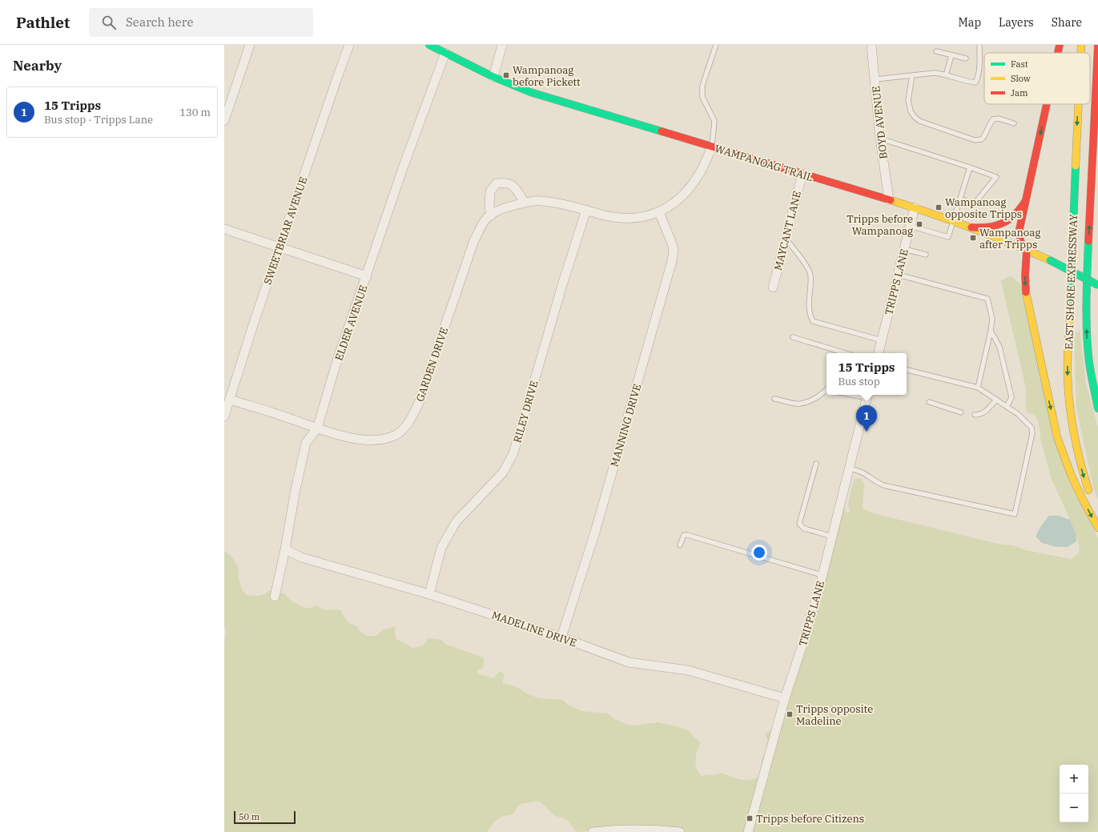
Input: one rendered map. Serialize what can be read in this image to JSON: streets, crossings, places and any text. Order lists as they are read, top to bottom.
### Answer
{
  "streets": {
    "main road": ["WAMPANOAG TRAIL", "EAST SHORE EXPRESSWAY"],
    "street": [
      "BOYD AVENUE",
      "SWEETBRIAR AVENUE",
      "MAYCANT LANE",
      "TRIPPS LANE",
      "ELDER AVENUE",
      "GARDEN DRIVE",
      "RILEY DRIVE",
      "MANNING DRIVE",
      "MADELINE DRIVE"
    ]
  },
  "crossings": [
    ["BOYD AVENUE", "WAMPANOAG TRAIL"],
    ["WAMPANOAG TRAIL", "MAYCANT LANE"],
    ["WAMPANOAG TRAIL", "TRIPPS LANE"],
    ["WAMPANOAG TRAIL", "ELDER AVENUE"],
    ["WAMPANOAG TRAIL", "GARDEN DRIVE"],
    ["SWEETBRIAR AVENUE", "GARDEN DRIVE"],
    ["TRIPPS LANE", "MADELINE DRIVE"],
    ["ELDER AVENUE", "GARDEN DRIVE"],
    ["ELDER AVENUE", "MADELINE DRIVE"],
    ["GARDEN DRIVE", "RILEY DRIVE"],
    ["GARDEN DRIVE", "MANNING DRIVE"],
    ["RILEY DRIVE", "MADELINE DRIVE"],
    ["MANNING DRIVE", "MADELINE DRIVE"]
  ],
  "places": {
    "transit": [
      "Wampanoag before Pickett",
      "Wampanoag opposite Tripps",
      "Tripps before Wampanoag",
      "Wampanoag after Tripps",
      "Tripps opposite Madeline",
      "Tripps before Citizens"
    ]
  },
  "legend": ["Fast", "Slow", "Jam"],
  "scale_bar": "50 m",
  "page": {
    "header": "Pathlet",
    "search": "Search here",
    "nav": ["Map", "Layers", "Share"],
    "heading": "Nearby",
    "list": [
      {
        "mark": "1",
        "name": "15 Tripps",
        "note": "Bus stop · Tripps Lane",
        "value": "130 m"
      }
    ],
    "popup": ["15 Tripps", "Bus stop"],
    "pins": "1",
    "map_buttons": ["+", "−"],
    "scale": "50 m"
  }
}
